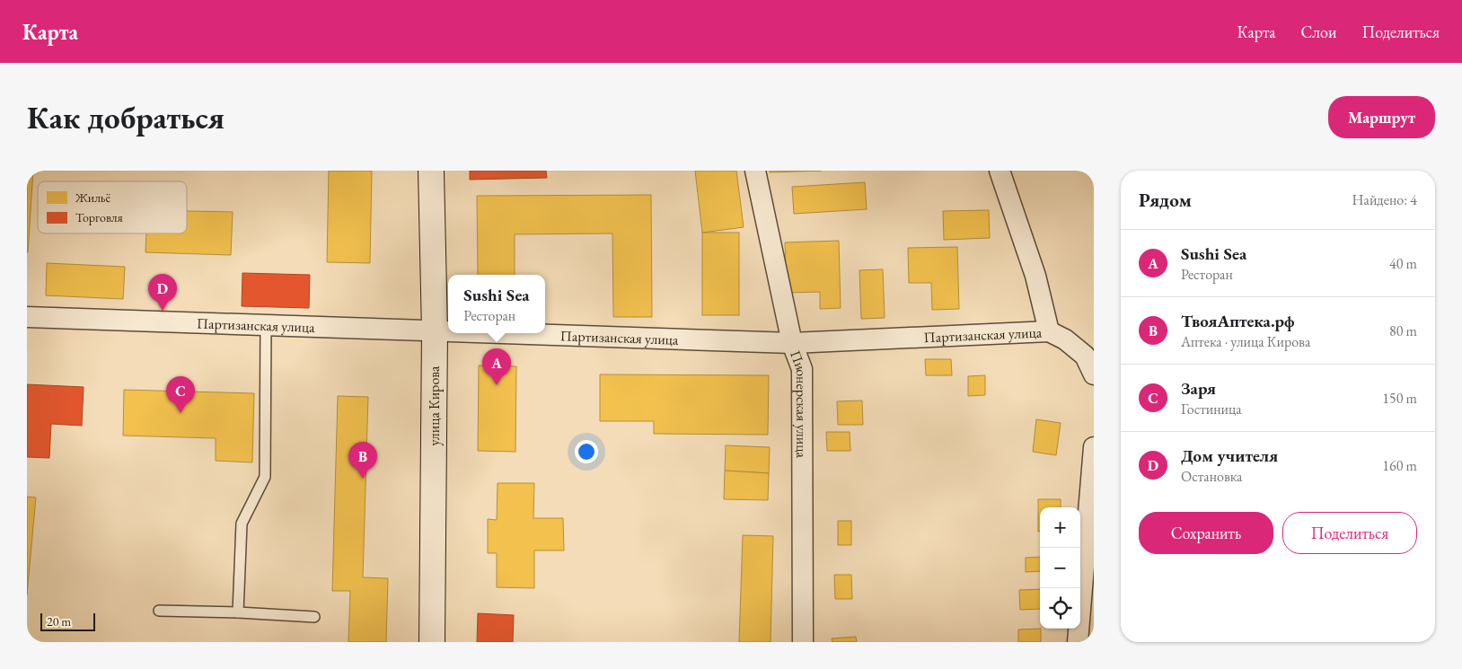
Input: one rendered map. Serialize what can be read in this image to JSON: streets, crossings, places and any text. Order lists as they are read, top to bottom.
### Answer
{
  "streets": {
    "main road": ["улица Кирова"],
    "street": ["Партизанская улица", "Пионерская улица"]
  },
  "crossings": [
    ["Партизанская улица", "Пионерская улица"],
    ["Партизанская улица", "улица Кирова"]
  ],
  "legend": ["Жильё", "Торговля"],
  "scale_bar": "20 m",
  "page": {
    "header": "Карта",
    "nav": ["Карта", "Слои", "Поделиться"],
    "buttons": [
      "Маршрут",
      ["Сохранить", "Поделиться"]
    ],
    "title": "Как добраться",
    "heading": ["Рядом", "Найдено: 4"],
    "list": [
      {
        "mark": "A",
        "name": "Sushi Sea",
        "note": "Ресторан",
        "value": "40 m"
      },
      {
        "mark": "B",
        "name": "ТвояАптека.рф",
        "note": "Аптека · улица Кирова",
        "value": "80 m"
      },
      {
        "mark": "C",
        "name": "Заря",
        "note": "Гостиница",
        "value": "150 m"
      },
      {
        "mark": "D",
        "name": "Дом учителя",
        "note": "Остановка",
        "value": "160 m"
      }
    ],
    "pins": [
      "D",
      "A",
      "C",
      "B"
    ],
    "popup": ["Sushi Sea", "Ресторан"],
    "map_buttons": ["+", "−"],
    "scale": "20 m"
  }
}
